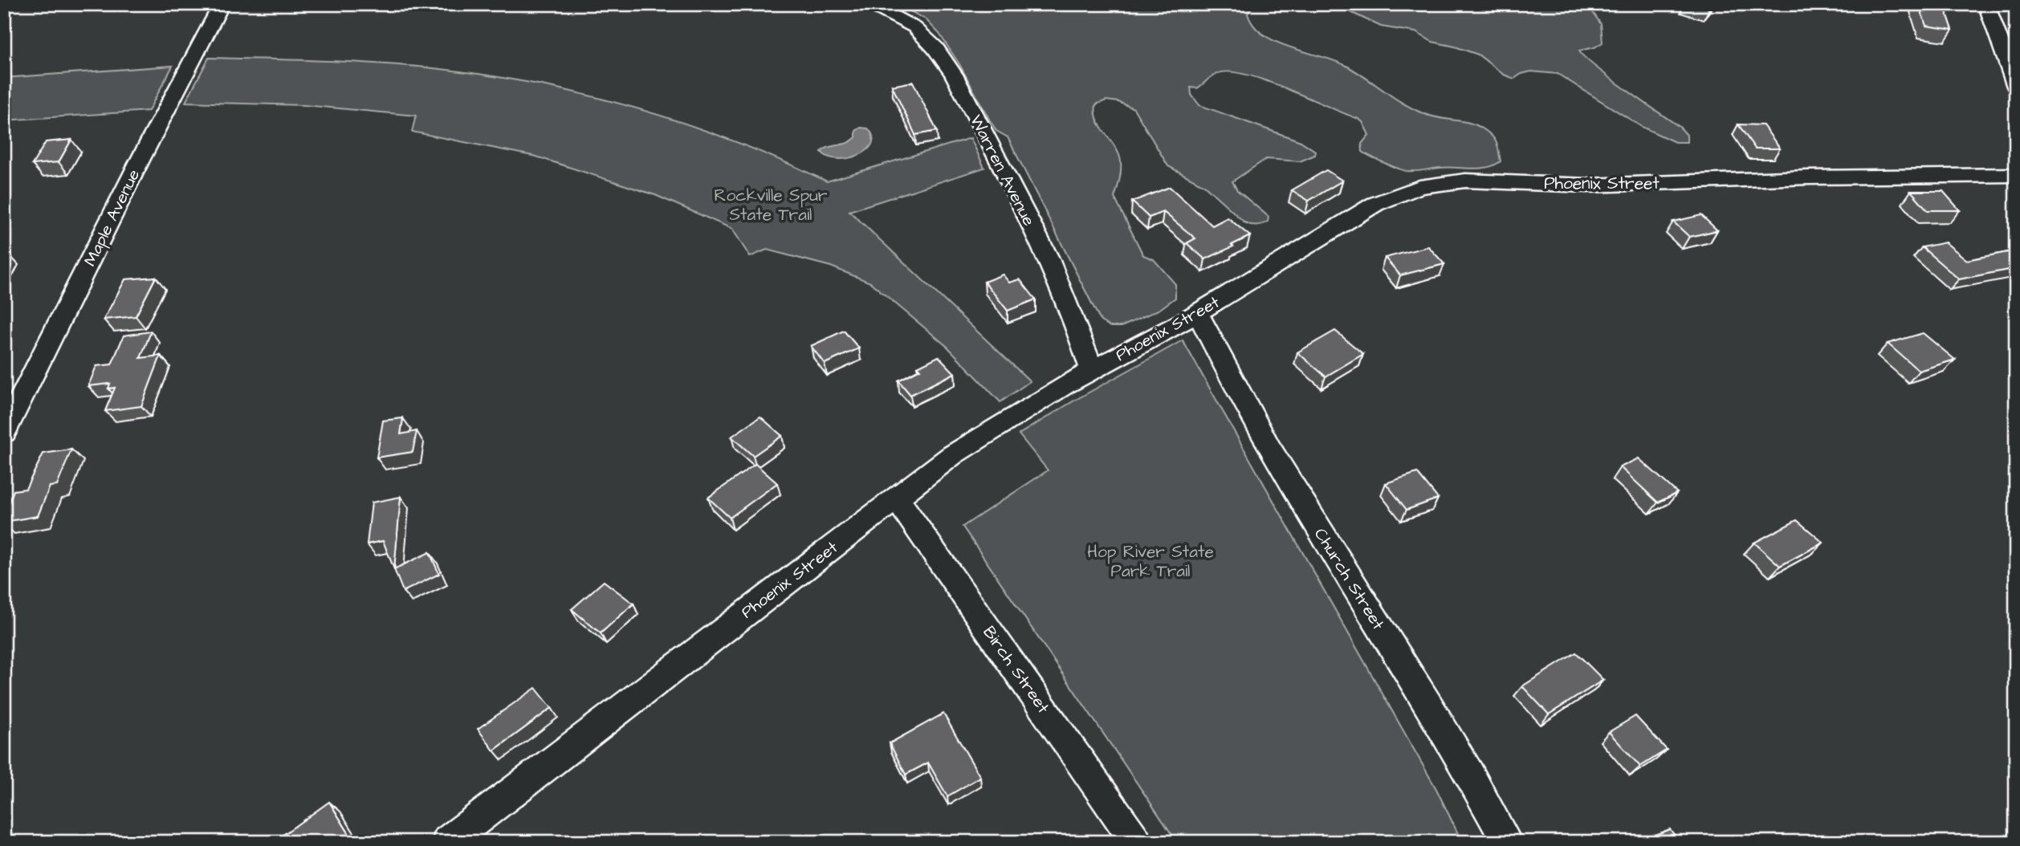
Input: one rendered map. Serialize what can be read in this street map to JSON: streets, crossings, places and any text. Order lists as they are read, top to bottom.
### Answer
{
  "streets": {
    "street": [
      "Warren Avenue",
      "Phoenix Street",
      "Maple Avenue",
      "Church Street",
      "Birch Street"
    ]
  },
  "crossings": [
    ["Warren Avenue", "Phoenix Street"],
    ["Phoenix Street", "Church Street"],
    ["Phoenix Street", "Birch Street"]
  ],
  "parks": ["Rockville Spur State Trail", "Hop River State Park Trail"]
}
